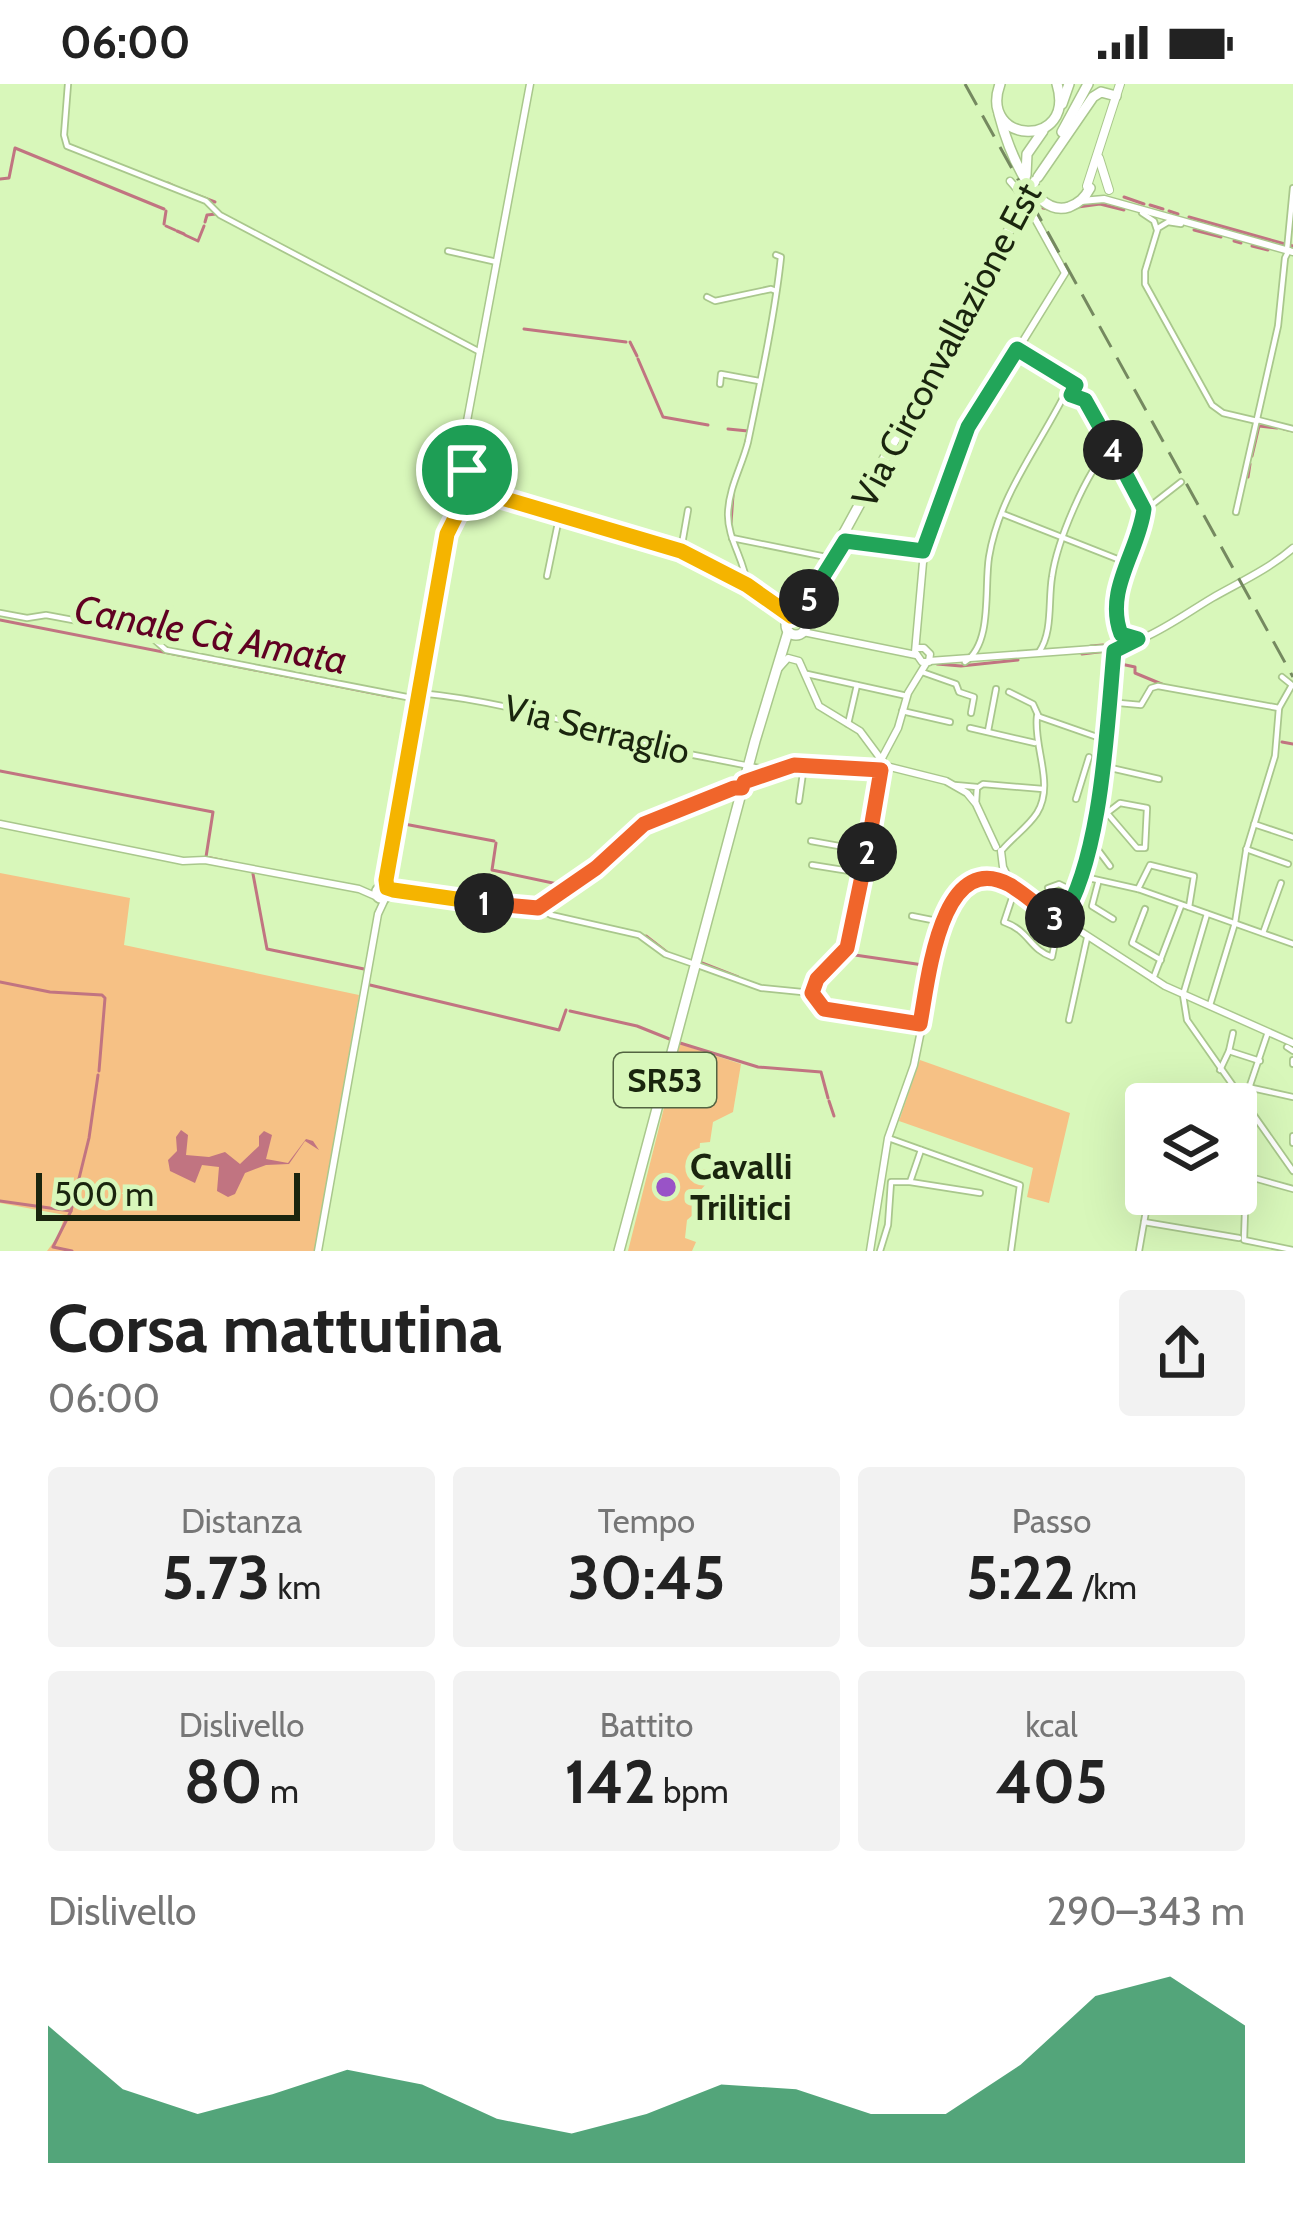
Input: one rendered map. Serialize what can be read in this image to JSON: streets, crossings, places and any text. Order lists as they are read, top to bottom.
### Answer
{
  "streets": {
    "main road": ["Via Circonvallazione Est", "SR53"],
    "street": ["Via Serraglio"]
  },
  "crossings": [
    ["Via Circonvallazione Est", "Via Serraglio"]
  ],
  "water": ["Canale Cà Amata"],
  "places": ["Cavalli Trilitici"],
  "scale_bar": "500 m",
  "page": {
    "status": "06:00",
    "pins": [
      "4",
      "5",
      "2",
      "1",
      "3"
    ],
    "scale": "500 m",
    "heading": ["Corsa mattutina", "06:00"],
    "stats": [
      ["Distanza", "5.73 km"],
      ["Tempo", "30:45"],
      ["Passo", "5:22 /km"],
      ["Dislivello", "80 m"],
      ["Battito", "142 bpm"],
      ["kcal", "405"]
    ],
    "chart": ["Dislivello", "290–343 m"]
  }
}
